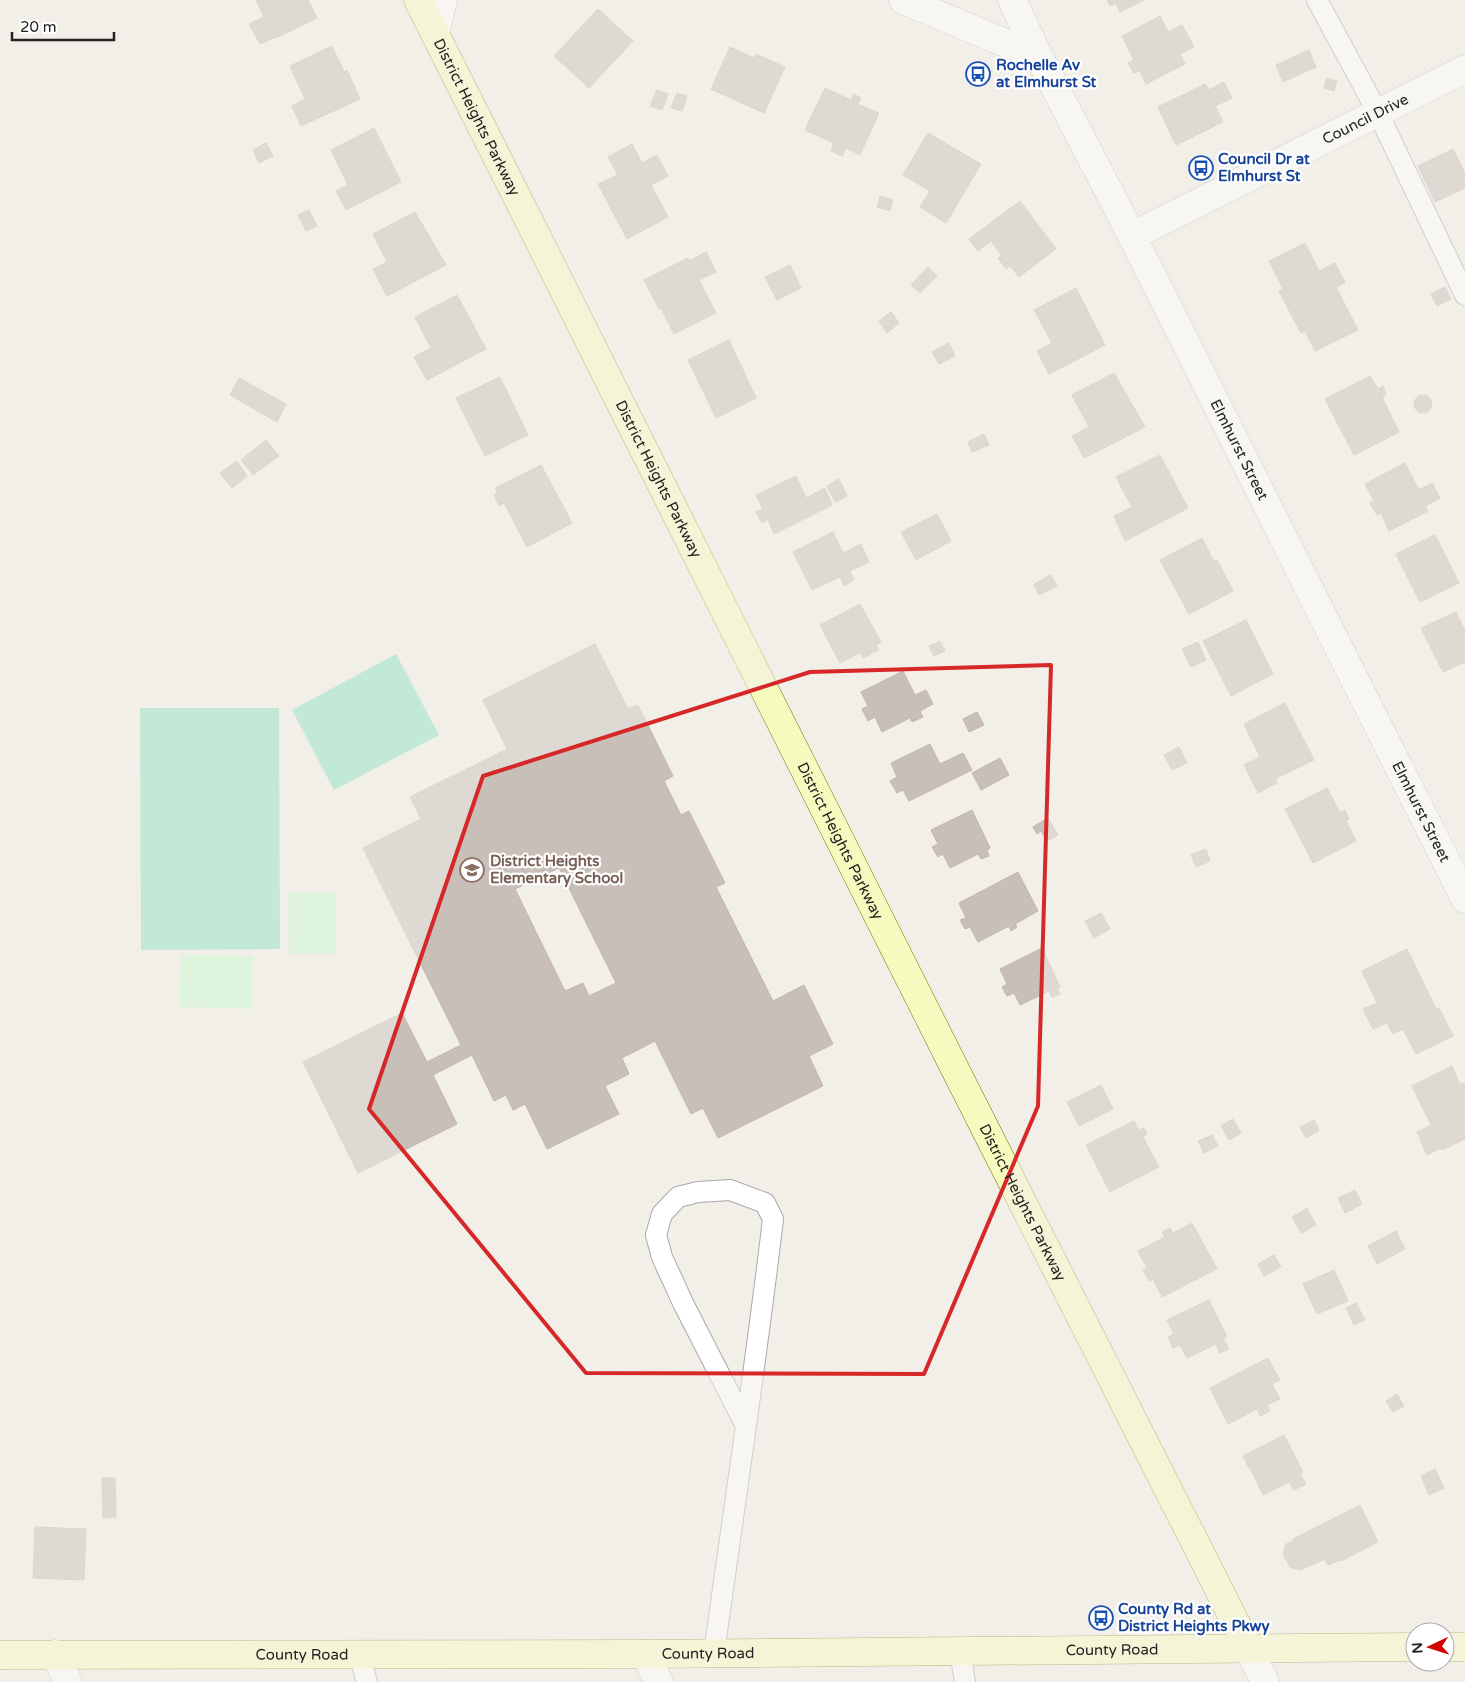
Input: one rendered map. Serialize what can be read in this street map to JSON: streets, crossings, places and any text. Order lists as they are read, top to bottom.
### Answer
{
  "streets": {
    "street": [
      "District Heights Parkway",
      "Council Drive",
      "Elmhurst Street",
      "County Road"
    ]
  },
  "crossings": [
    ["District Heights Parkway", "County Road"],
    ["Council Drive", "Elmhurst Street"]
  ],
  "places": {
    "bus stop": ["Rochelle Av at Elmhurst St", "Council Dr at Elmhurst St", "County Rd at District Heights Pkwy"],
    "school or university": ["District Heights Elementary School"]
  },
  "scale_bar": "20 m",
  "north": "left"
}
